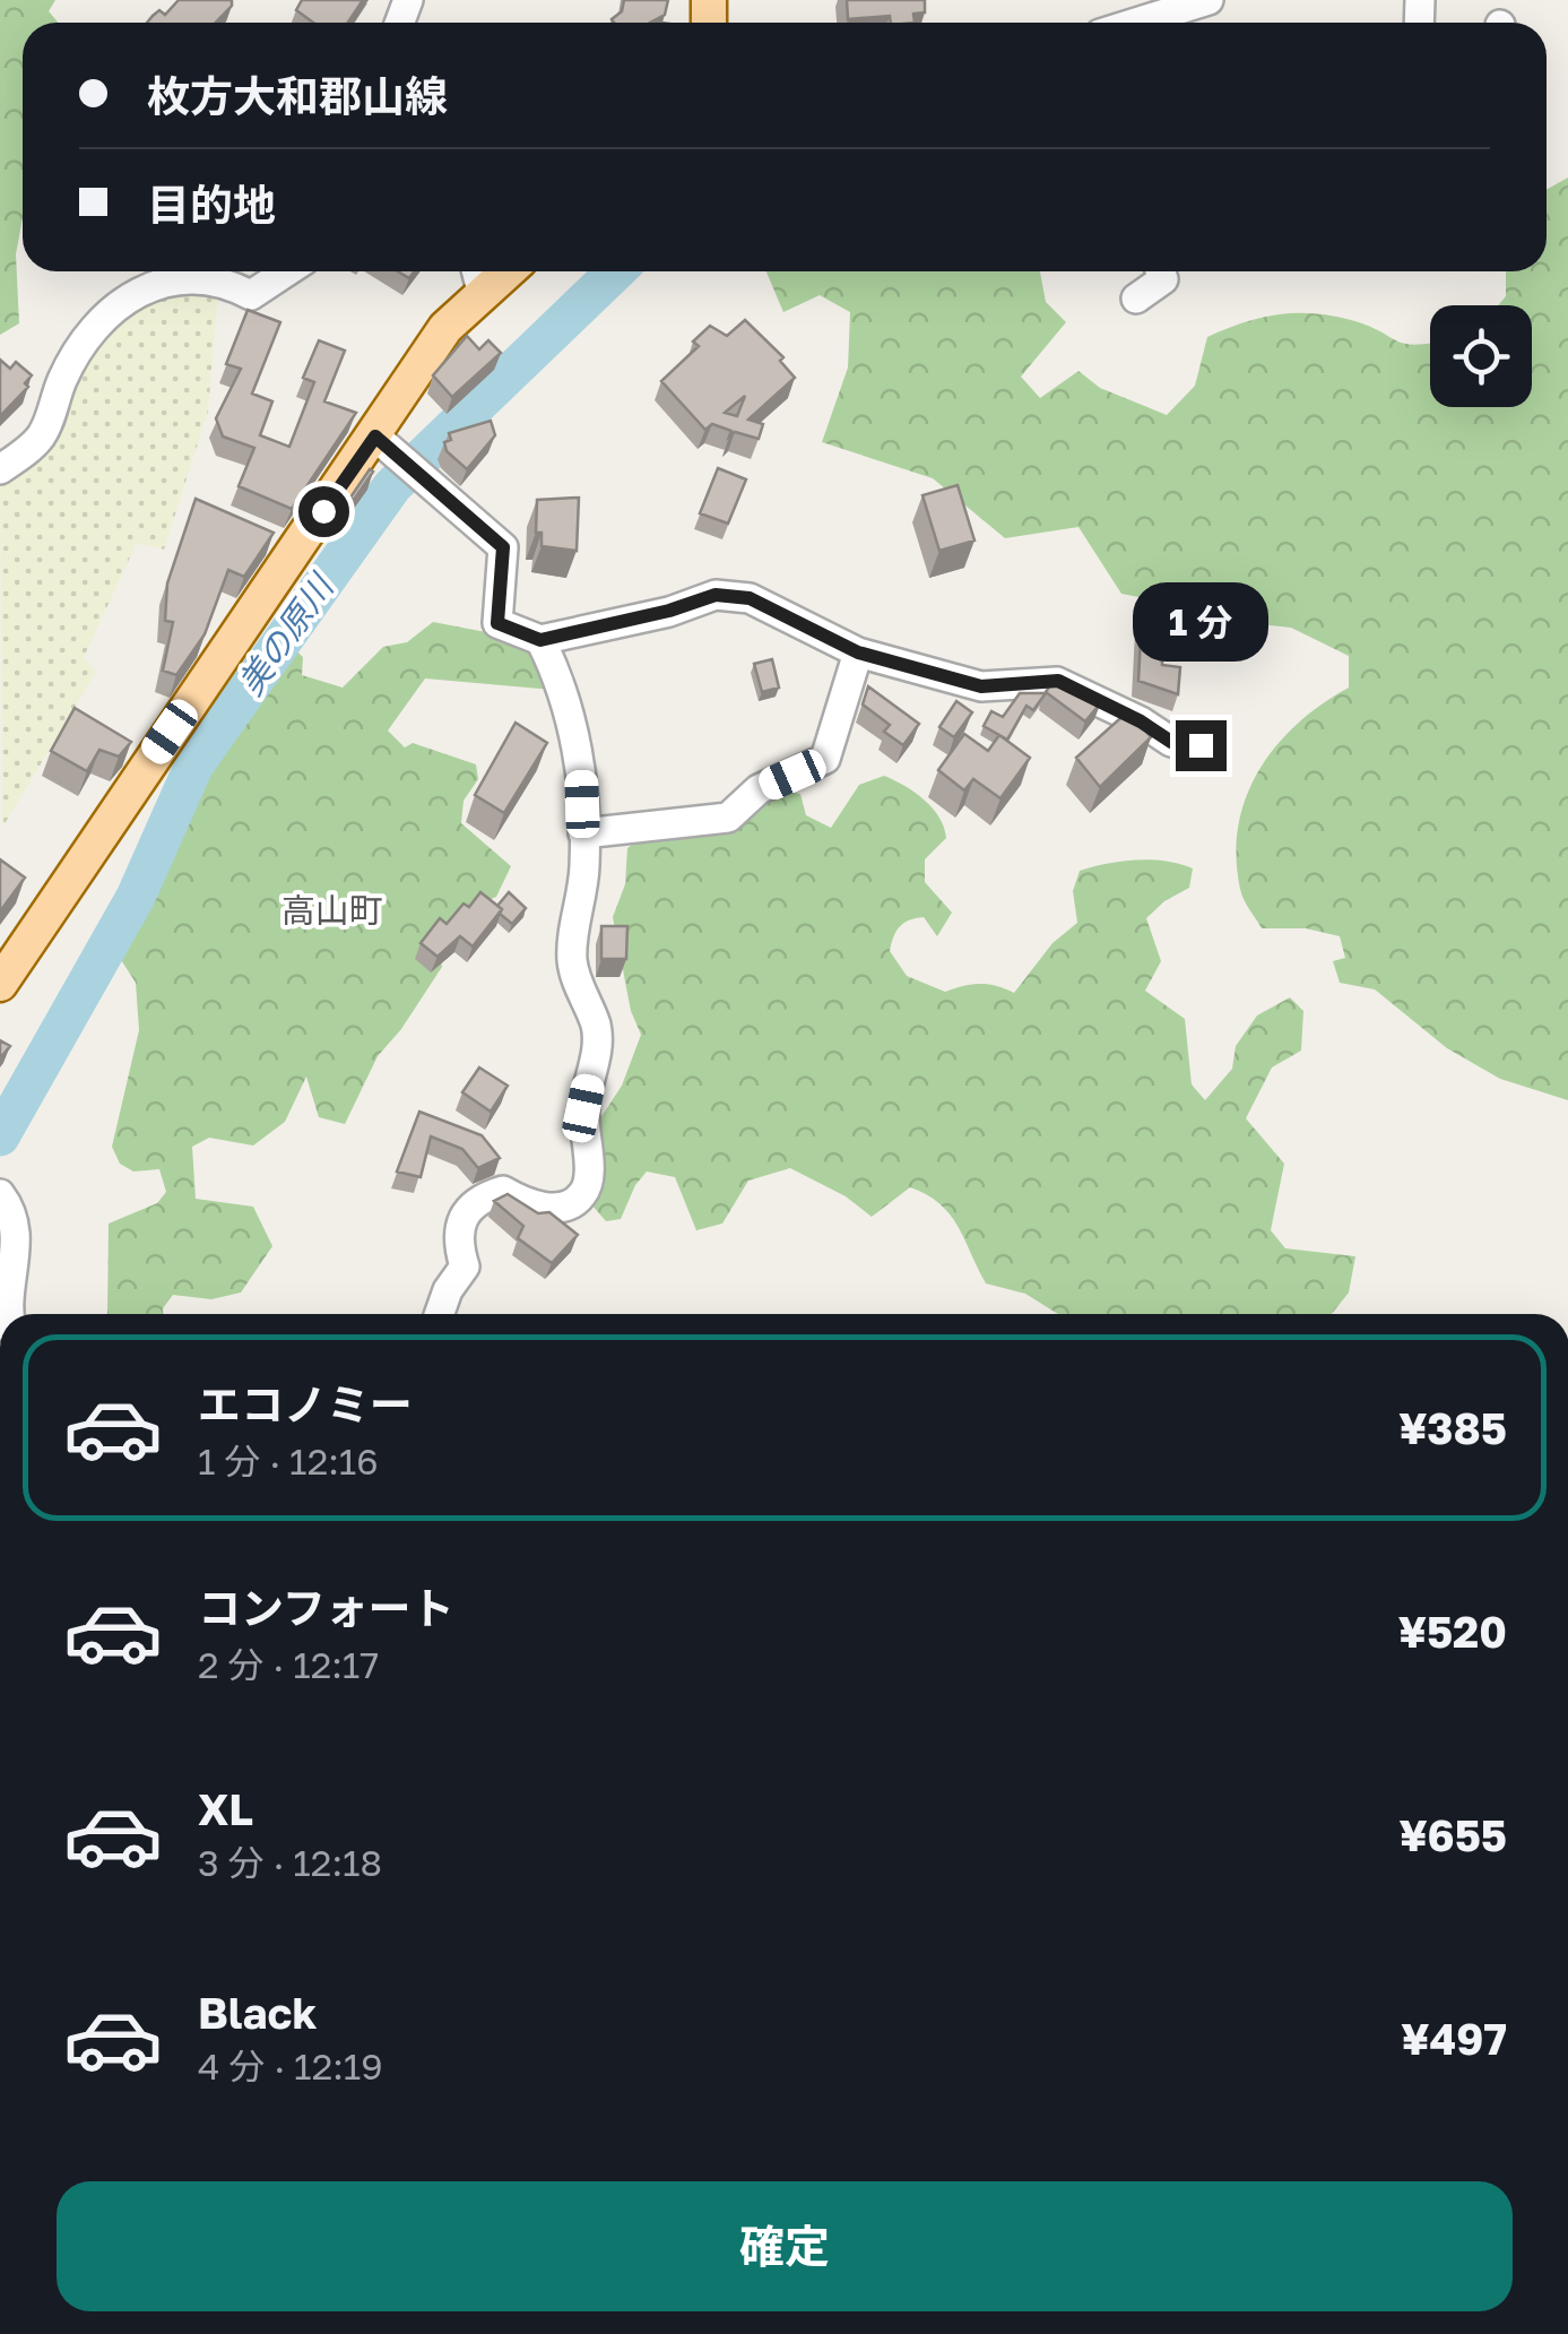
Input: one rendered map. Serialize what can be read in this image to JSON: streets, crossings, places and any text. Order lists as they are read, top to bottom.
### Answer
{
  "districts": ["高山町"],
  "water": ["美の原川"],
  "page": {
    "banner": ["枚方大和郡山線", "目的地"],
    "bubble": "1 分",
    "list": [
      {
        "name": "エコノミー",
        "note": "1 分 · 12:16",
        "value": "¥385"
      },
      {
        "name": "コンフォート",
        "note": "2 分 · 12:17",
        "value": "¥520"
      },
      {
        "name": "XL",
        "note": "3 分 · 12:18",
        "value": "¥655"
      },
      {
        "name": "Black",
        "note": "4 分 · 12:19",
        "value": "¥497"
      }
    ],
    "buttons": "確定"
  }
}
